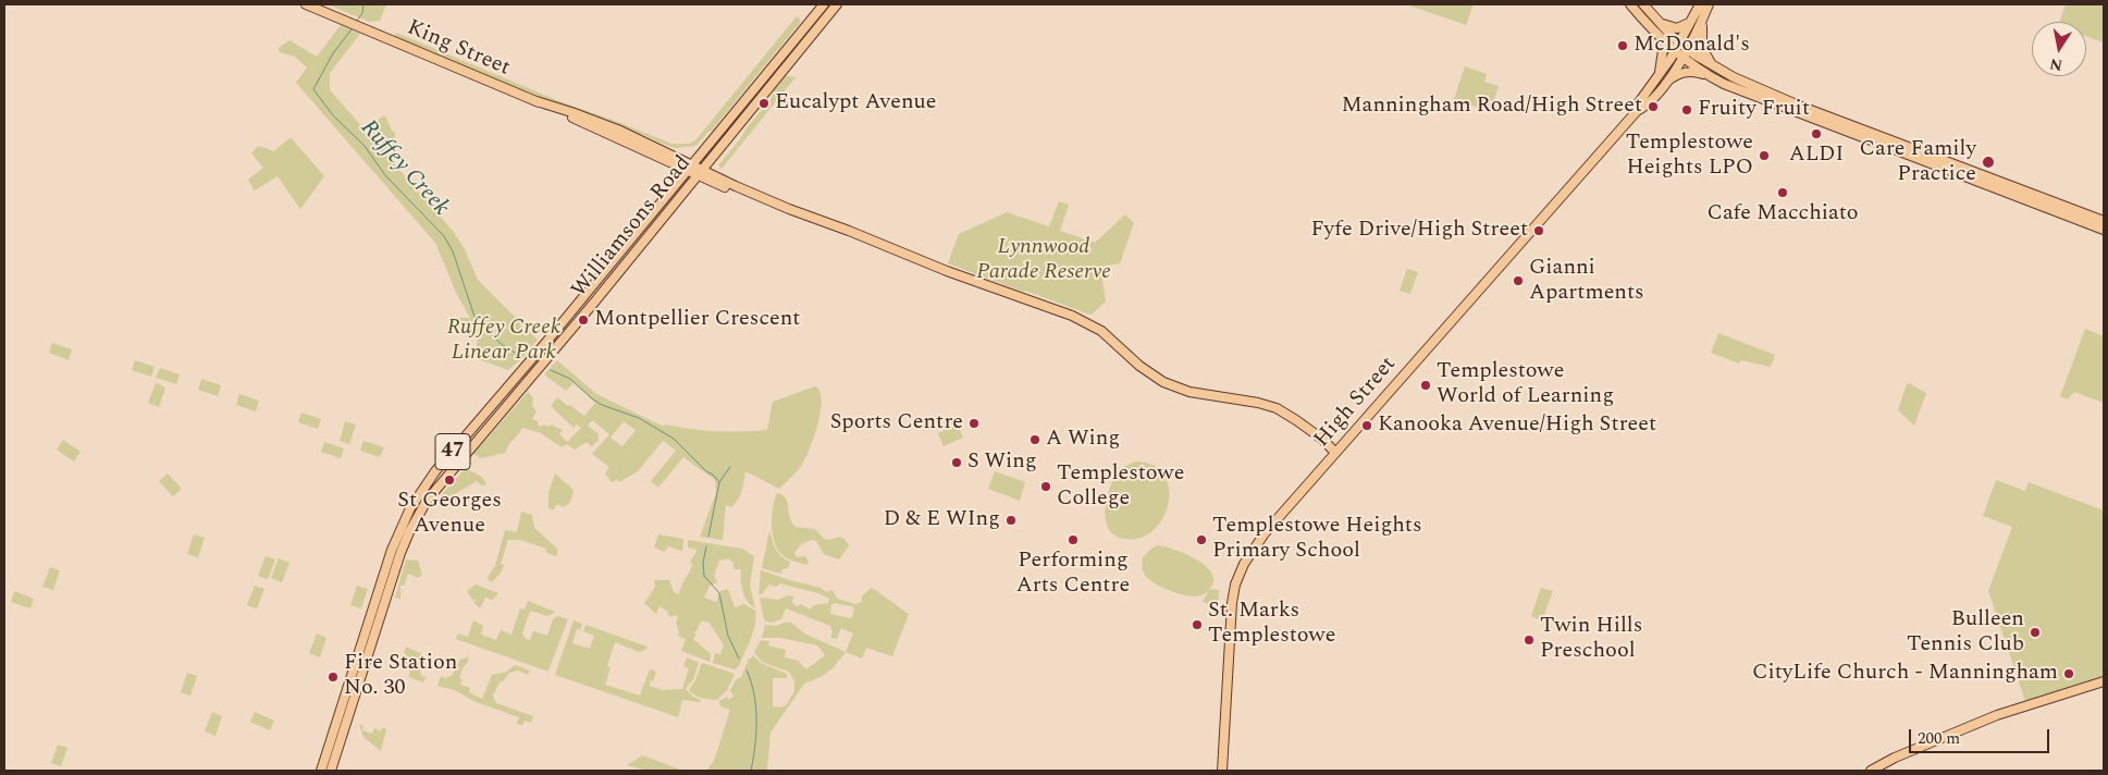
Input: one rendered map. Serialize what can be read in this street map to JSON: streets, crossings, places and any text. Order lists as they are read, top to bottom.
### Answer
{
  "streets": {
    "main road": [
      "King Street",
      "Williamsons Road",
      "High Street",
      "47"
    ]
  },
  "crossings": [
    ["King Street", "Williamsons Road"],
    ["King Street", "High Street"]
  ],
  "water": ["Ruffey Creek"],
  "parks": ["Lynnwood Parade Reserve", "Ruffey Creek Linear Park"],
  "places": [
    "McDonald's",
    "Eucalypt Avenue",
    "Manningham Road/High Street",
    "Fruity Fruit",
    "ALDI",
    "Templestowe Heights LPO",
    "Care Family Practice",
    "Cafe Macchiato",
    "Fyfe Drive/High Street",
    "Gianni Apartments",
    "Montpellier Crescent",
    "Templestowe World of Learning",
    "Sports Centre",
    "Kanooka Avenue/High Street",
    "A Wing",
    "S Wing",
    "St Georges Avenue",
    "Templestowe College",
    "D & E WIng",
    "Performing Arts Centre",
    "Templestowe Heights Primary School",
    "St. Marks Templestowe",
    "Bulleen Tennis Club",
    "Twin Hills Preschool",
    "CityLife Church - Manningham",
    "Fire Station No. 30"
  ],
  "scale_bar": "200 m",
  "north": "bottom"
}
